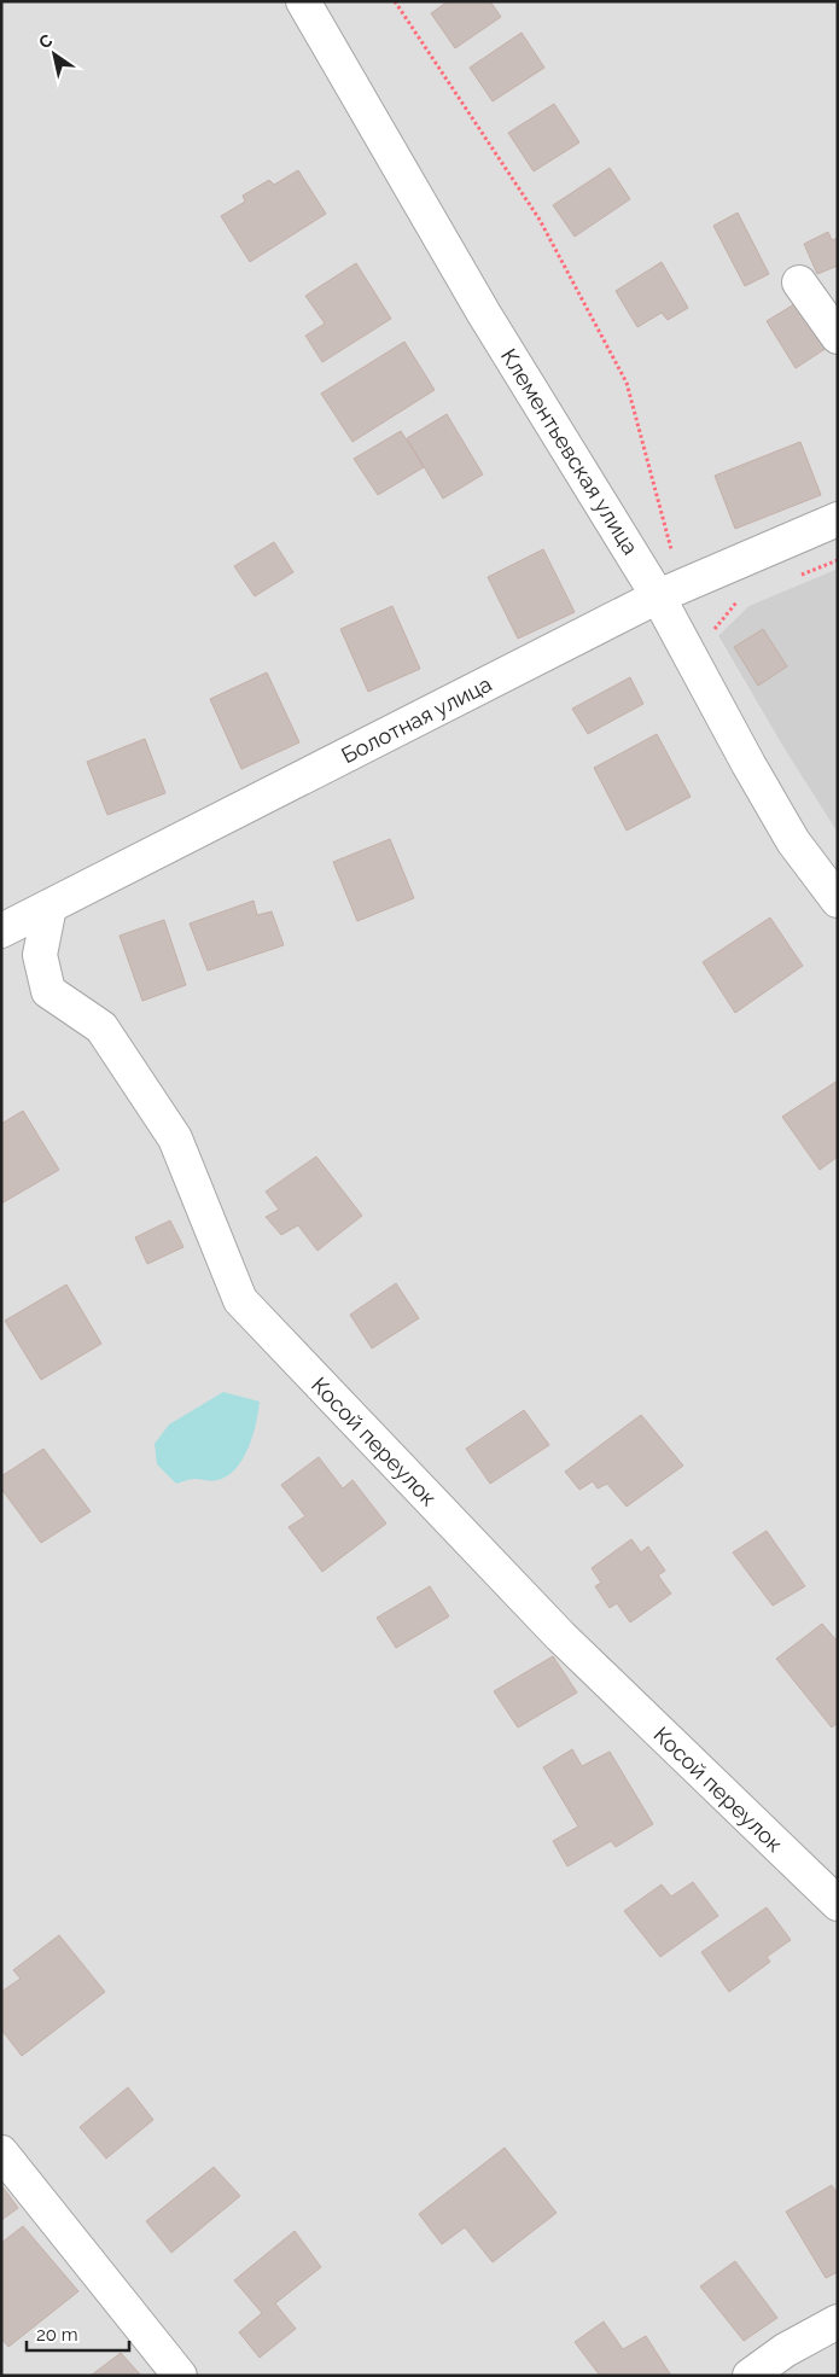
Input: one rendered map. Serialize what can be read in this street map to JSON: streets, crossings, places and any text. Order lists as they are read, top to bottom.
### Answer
{
  "streets": {
    "street": ["Клементьевская улица", "Болотная улица", "Косой переулок"]
  },
  "crossings": [
    ["Клементьевская улица", "Болотная улица"],
    ["Болотная улица", "Косой переулок"]
  ],
  "scale_bar": "20 m",
  "north": "top left"
}
